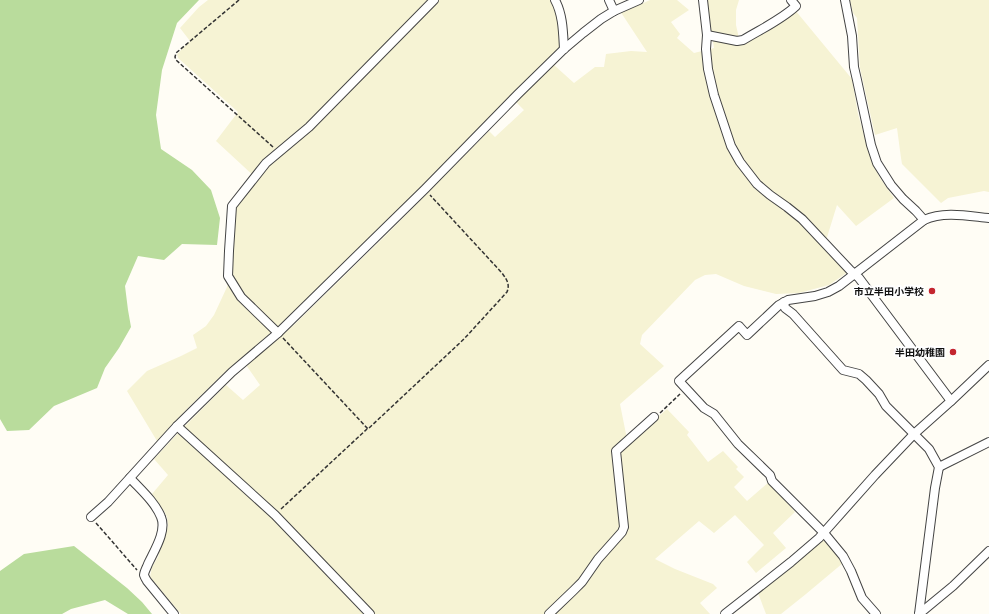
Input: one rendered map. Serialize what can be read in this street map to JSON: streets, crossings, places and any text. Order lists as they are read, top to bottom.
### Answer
{
  "places": ["市立半田小学校", "半田幼稚園"]
}
